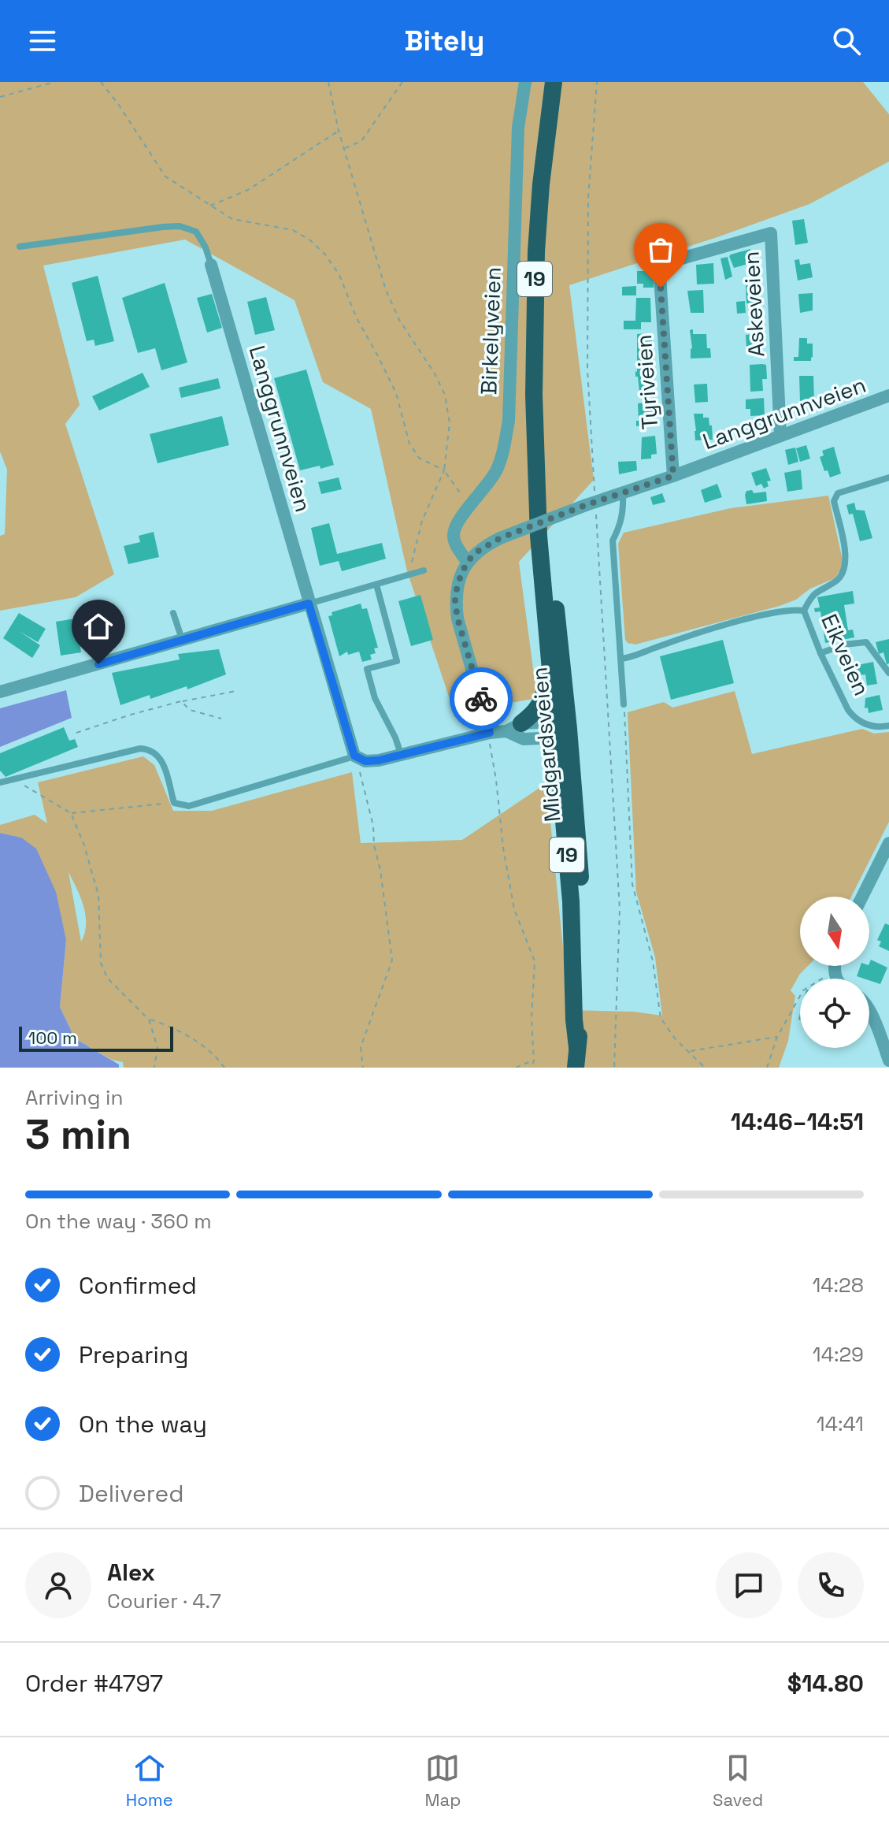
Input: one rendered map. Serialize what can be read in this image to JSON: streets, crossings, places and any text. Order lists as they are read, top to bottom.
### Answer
{
  "streets": {
    "highway": ["19", "Midgardsveien"],
    "street": [
      "Askeveien",
      "Birkelyveien",
      "Tyriveien",
      "Langgrunnveien"
    ],
    "lane": ["Eikveien"]
  },
  "crossings": [
    ["19", "Midgardsveien"],
    ["Askeveien", "Tyriveien"],
    ["Askeveien", "Langgrunnveien"],
    ["Birkelyveien", "Langgrunnveien"],
    ["Tyriveien", "Langgrunnveien"]
  ],
  "scale_bar": "100 m",
  "north": "bottom",
  "page": {
    "header": "Bitely",
    "scale": "100 m",
    "heading": ["3 min", "Arriving in", "14:46–14:51"],
    "panel": [
      "Alex",
      "Courier · 4.7",
      "Order #4797",
      "$14.80"
    ],
    "bar": "On the way · 360 m",
    "list": [
      ["Confirmed", "14:28"],
      ["Preparing", "14:29"],
      ["On the way", "14:41"],
      "Delivered"
    ],
    "tabs": ["Home", "Map", "Saved"]
  }
}
